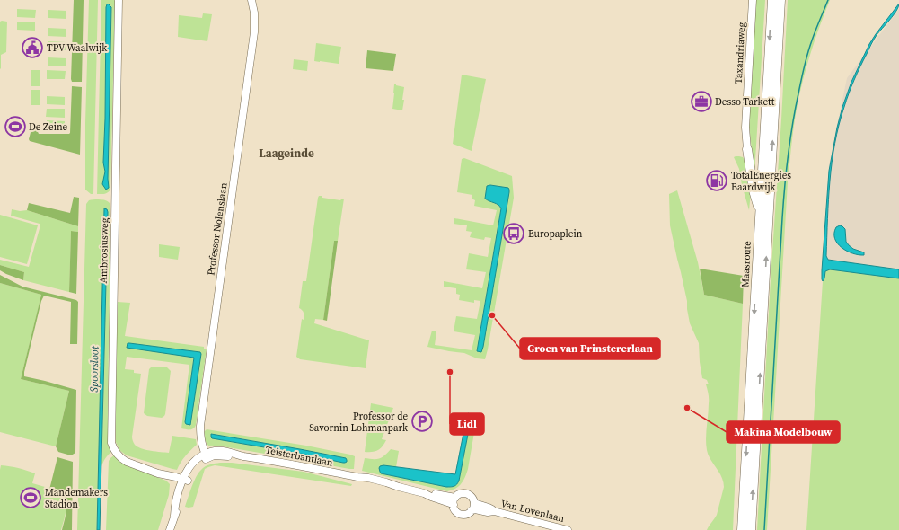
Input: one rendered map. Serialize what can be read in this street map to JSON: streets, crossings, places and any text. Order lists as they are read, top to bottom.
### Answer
{
  "streets": {
    "highway": ["Maasroute"],
    "main road": [
      "Taxandriaweg",
      "Professor Nolenslaan",
      "Ambrosiusweg",
      "Teisterbantlaan",
      "Van Lovenlaan"
    ]
  },
  "crossings": [
    ["Professor Nolenslaan", "Teisterbantlaan"],
    ["Teisterbantlaan", "Van Lovenlaan"]
  ],
  "districts": ["Laageinde"],
  "water": ["Spoorsloot"],
  "places": {
    "public building": ["TPV Waalwijk"],
    "office": ["Desso Tarkett"],
    "sports": ["De Zeine", "Mandemakers Stadion"],
    "fuel station": ["TotalEnergies Baardwijk"],
    "bus stop": ["Europaplein"],
    "other": ["Groen van Prinstererlaan", "Lidl", "Makina Modelbouw"],
    "parking": ["Professor de Savornin Lohmanpark"]
  }
}
